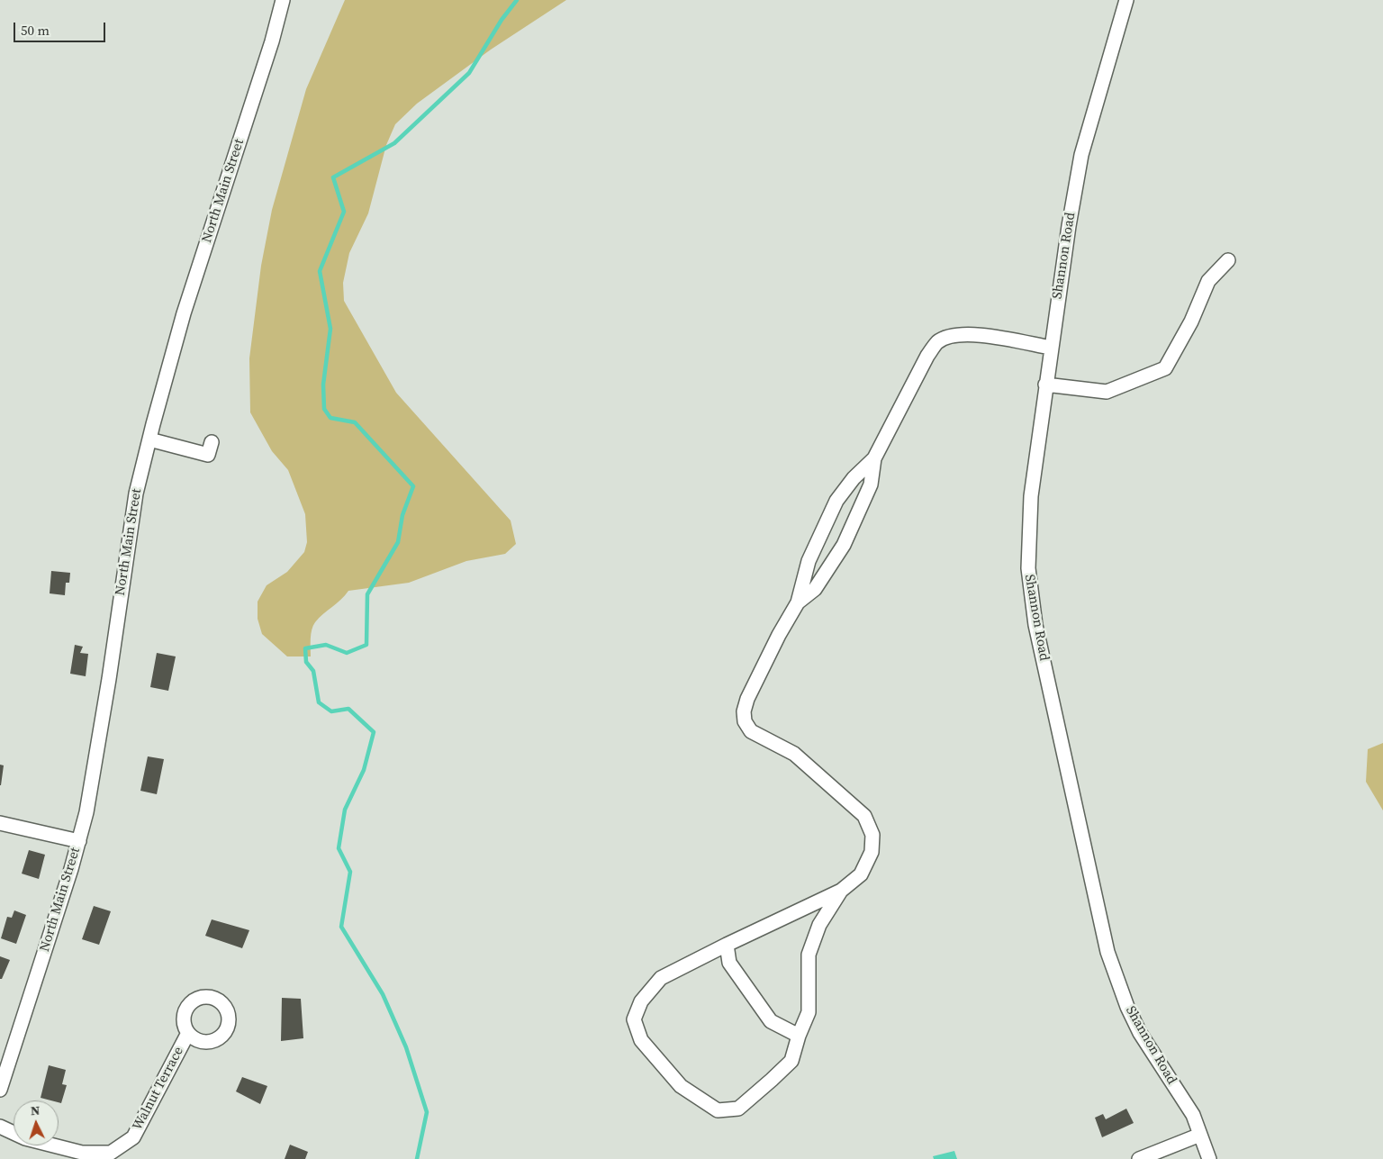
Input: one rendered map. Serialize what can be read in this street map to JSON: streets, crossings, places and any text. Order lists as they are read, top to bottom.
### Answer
{
  "streets": {
    "street": ["North Main Street", "Shannon Road", "Walnut Terrace"]
  },
  "scale_bar": "50 m",
  "north": "top"
}
